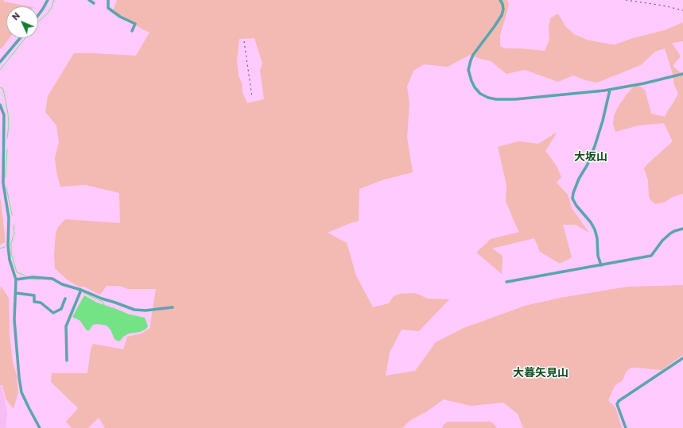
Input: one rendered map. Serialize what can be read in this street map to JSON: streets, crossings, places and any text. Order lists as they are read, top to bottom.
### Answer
{
  "districts": ["大坂山", "大暮矢見山"],
  "north": "top left"
}
